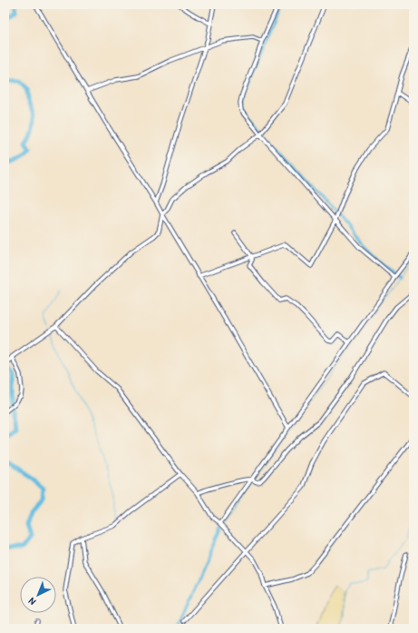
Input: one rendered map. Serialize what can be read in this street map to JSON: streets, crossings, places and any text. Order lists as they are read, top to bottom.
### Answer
{
  "north": "bottom left"
}
